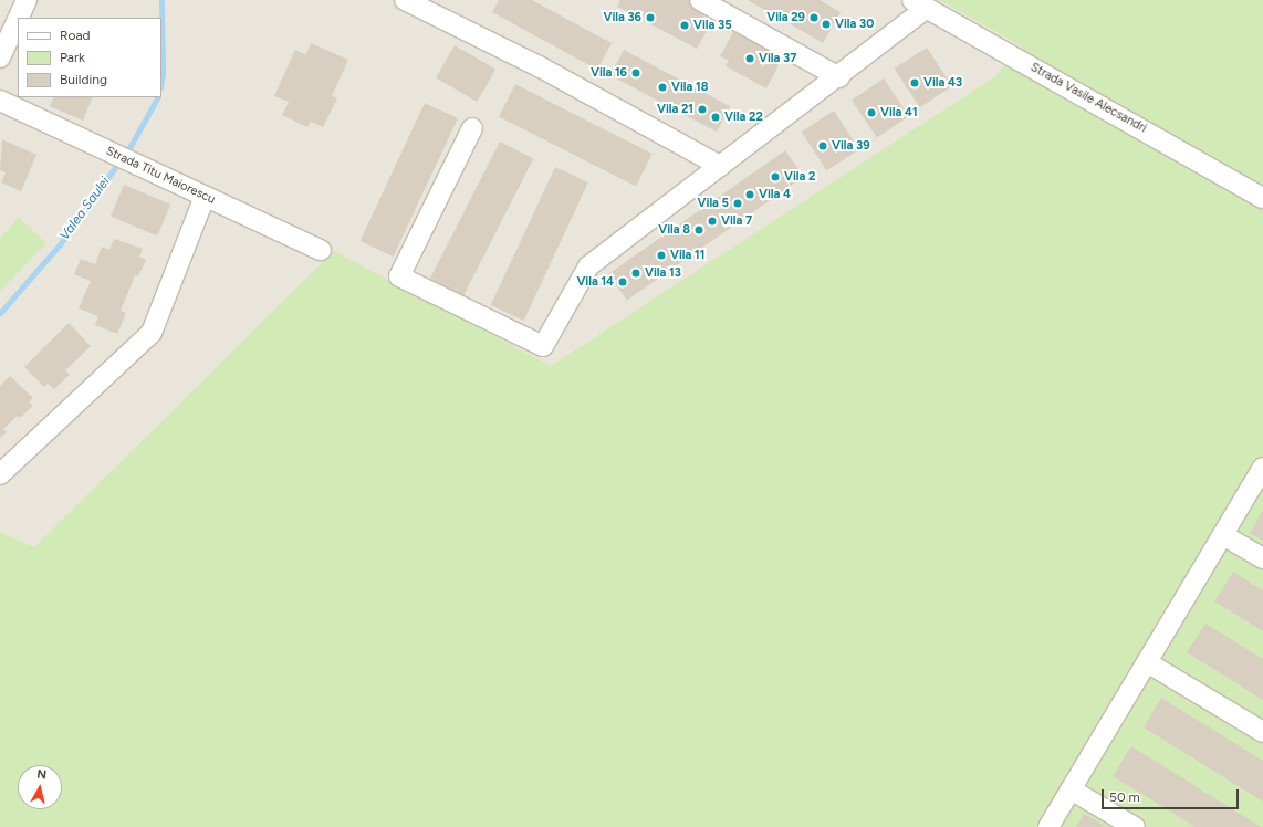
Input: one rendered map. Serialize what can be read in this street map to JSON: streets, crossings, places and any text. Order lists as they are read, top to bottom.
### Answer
{
  "streets": {
    "street": ["Strada Vasile Alecsandri", "Strada Titu Maiorescu"]
  },
  "water": ["Valea Saulei"],
  "places": [
    "Vila 36",
    "Vila 29",
    "Vila 30",
    "Vila 35",
    "Vila 37",
    "Vila 16",
    "Vila 43",
    "Vila 18",
    "Vila 21",
    "Vila 41",
    "Vila 22",
    "Vila 39",
    "Vila 2",
    "Vila 4",
    "Vila 5",
    "Vila 7",
    "Vila 8",
    "Vila 11",
    "Vila 13",
    "Vila 14"
  ],
  "legend": ["Road", "Park", "Building"],
  "scale_bar": "50 m",
  "north": "top"
}
